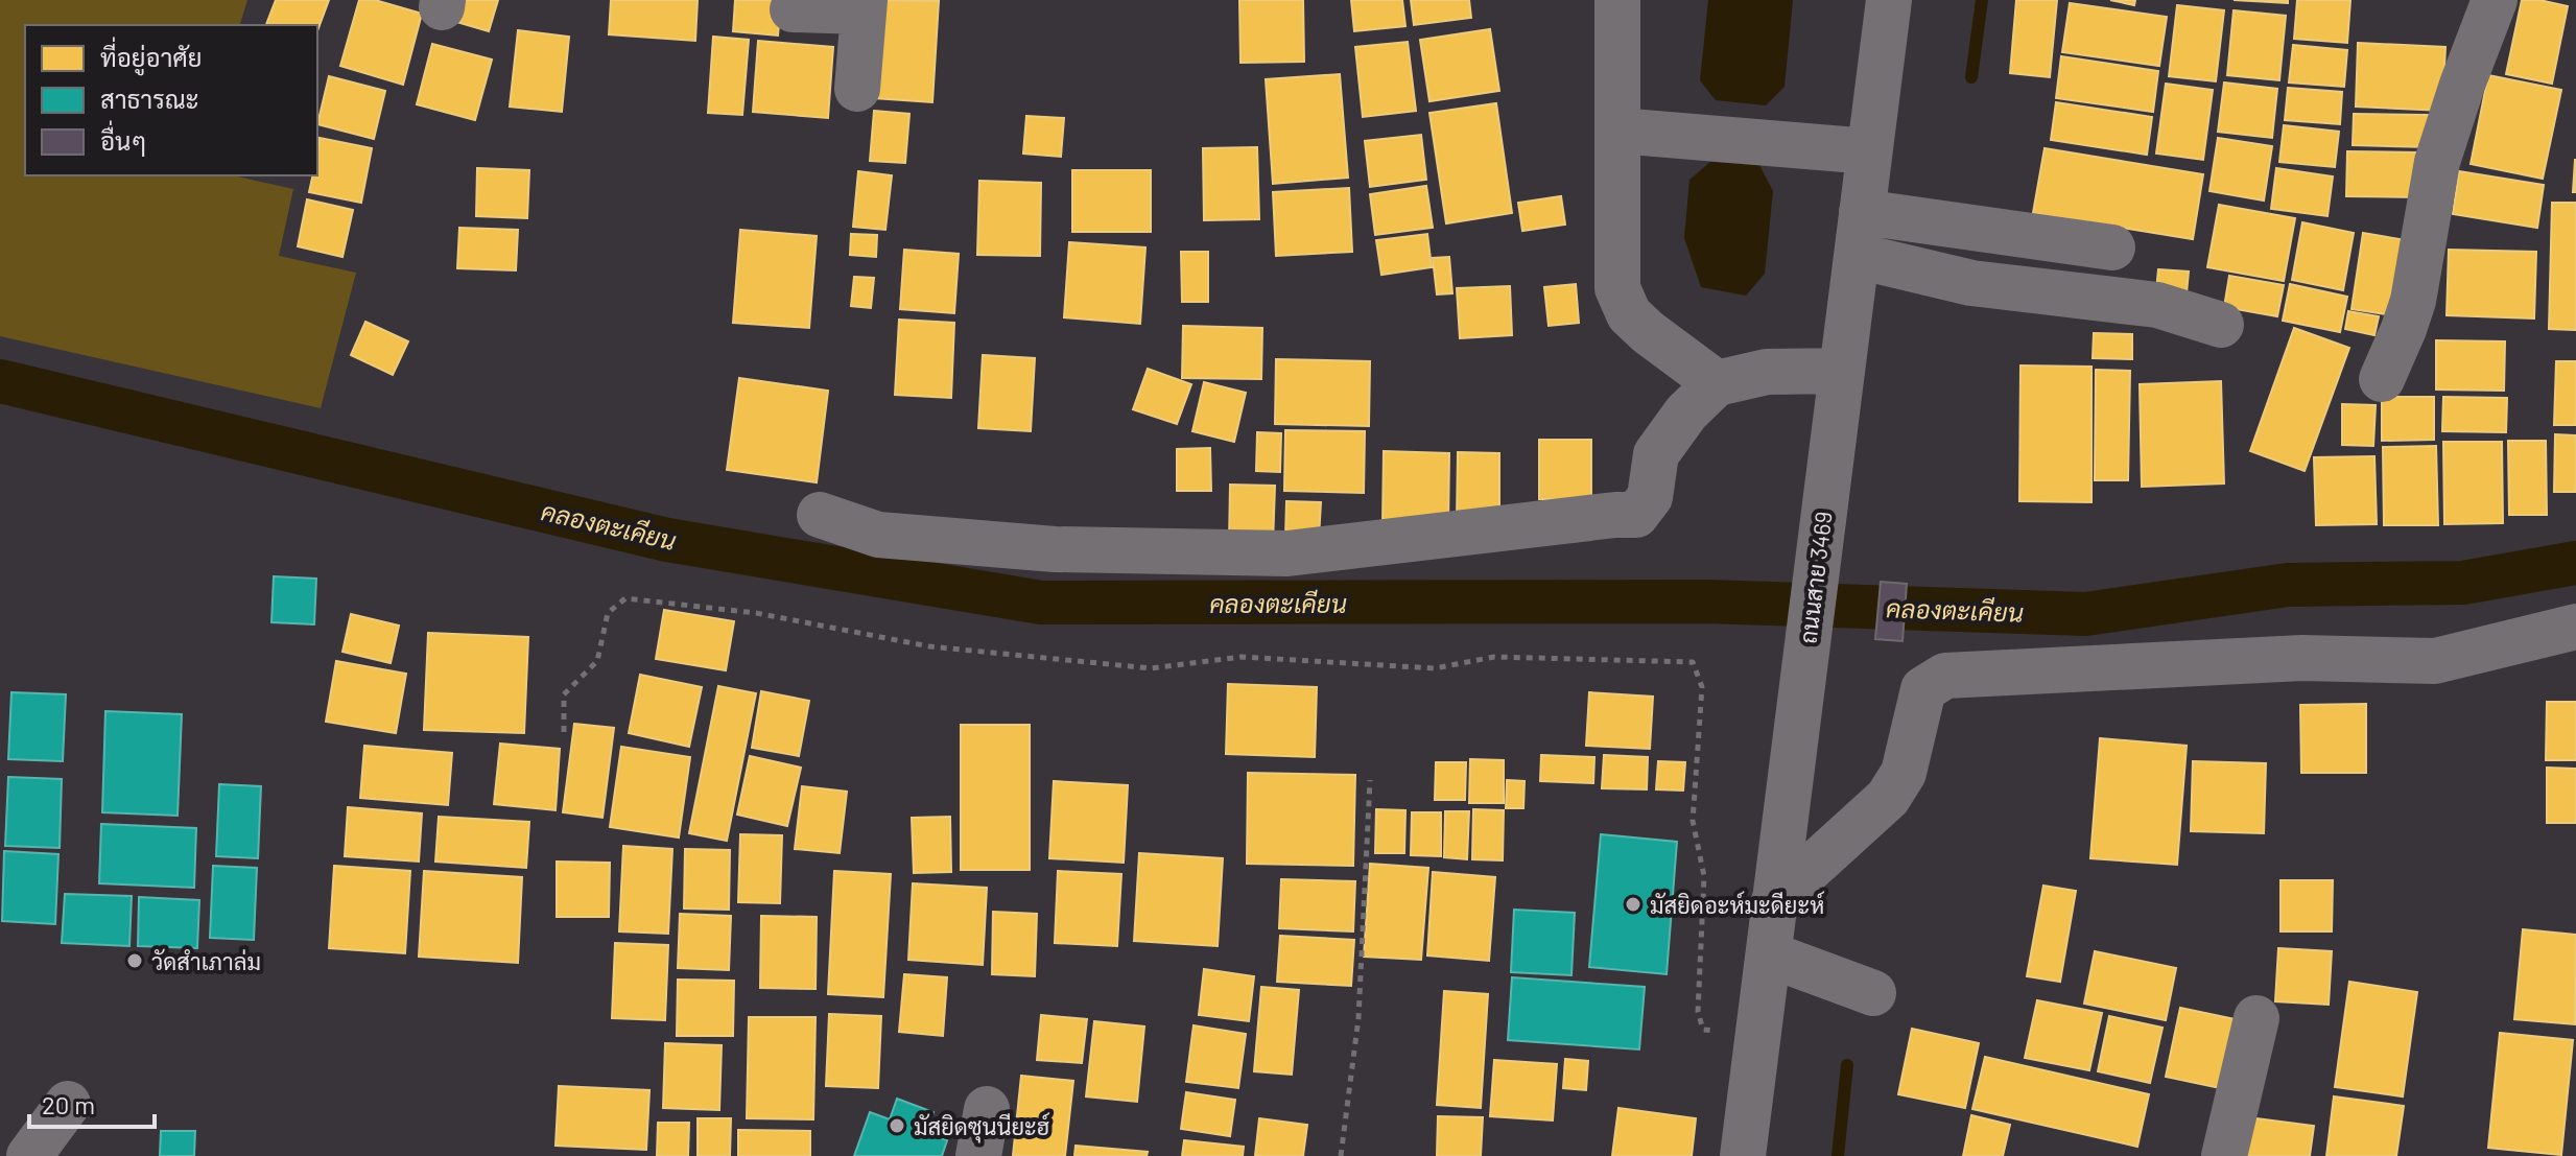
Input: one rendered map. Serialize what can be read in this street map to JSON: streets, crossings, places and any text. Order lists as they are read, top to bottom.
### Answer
{
  "streets": {
    "street": ["ถนนสาย 3469"]
  },
  "water": ["คลองตะเคียน"],
  "places": ["มัสยิดอะห์มะดียะห์", "วัดสำเภาล่ม", "มัสยิดซุนนียะฮ์"],
  "legend": ["ที่อยู่อาศัย", "สาธารณะ", "อื่นๆ"],
  "scale_bar": "20 m"
}
